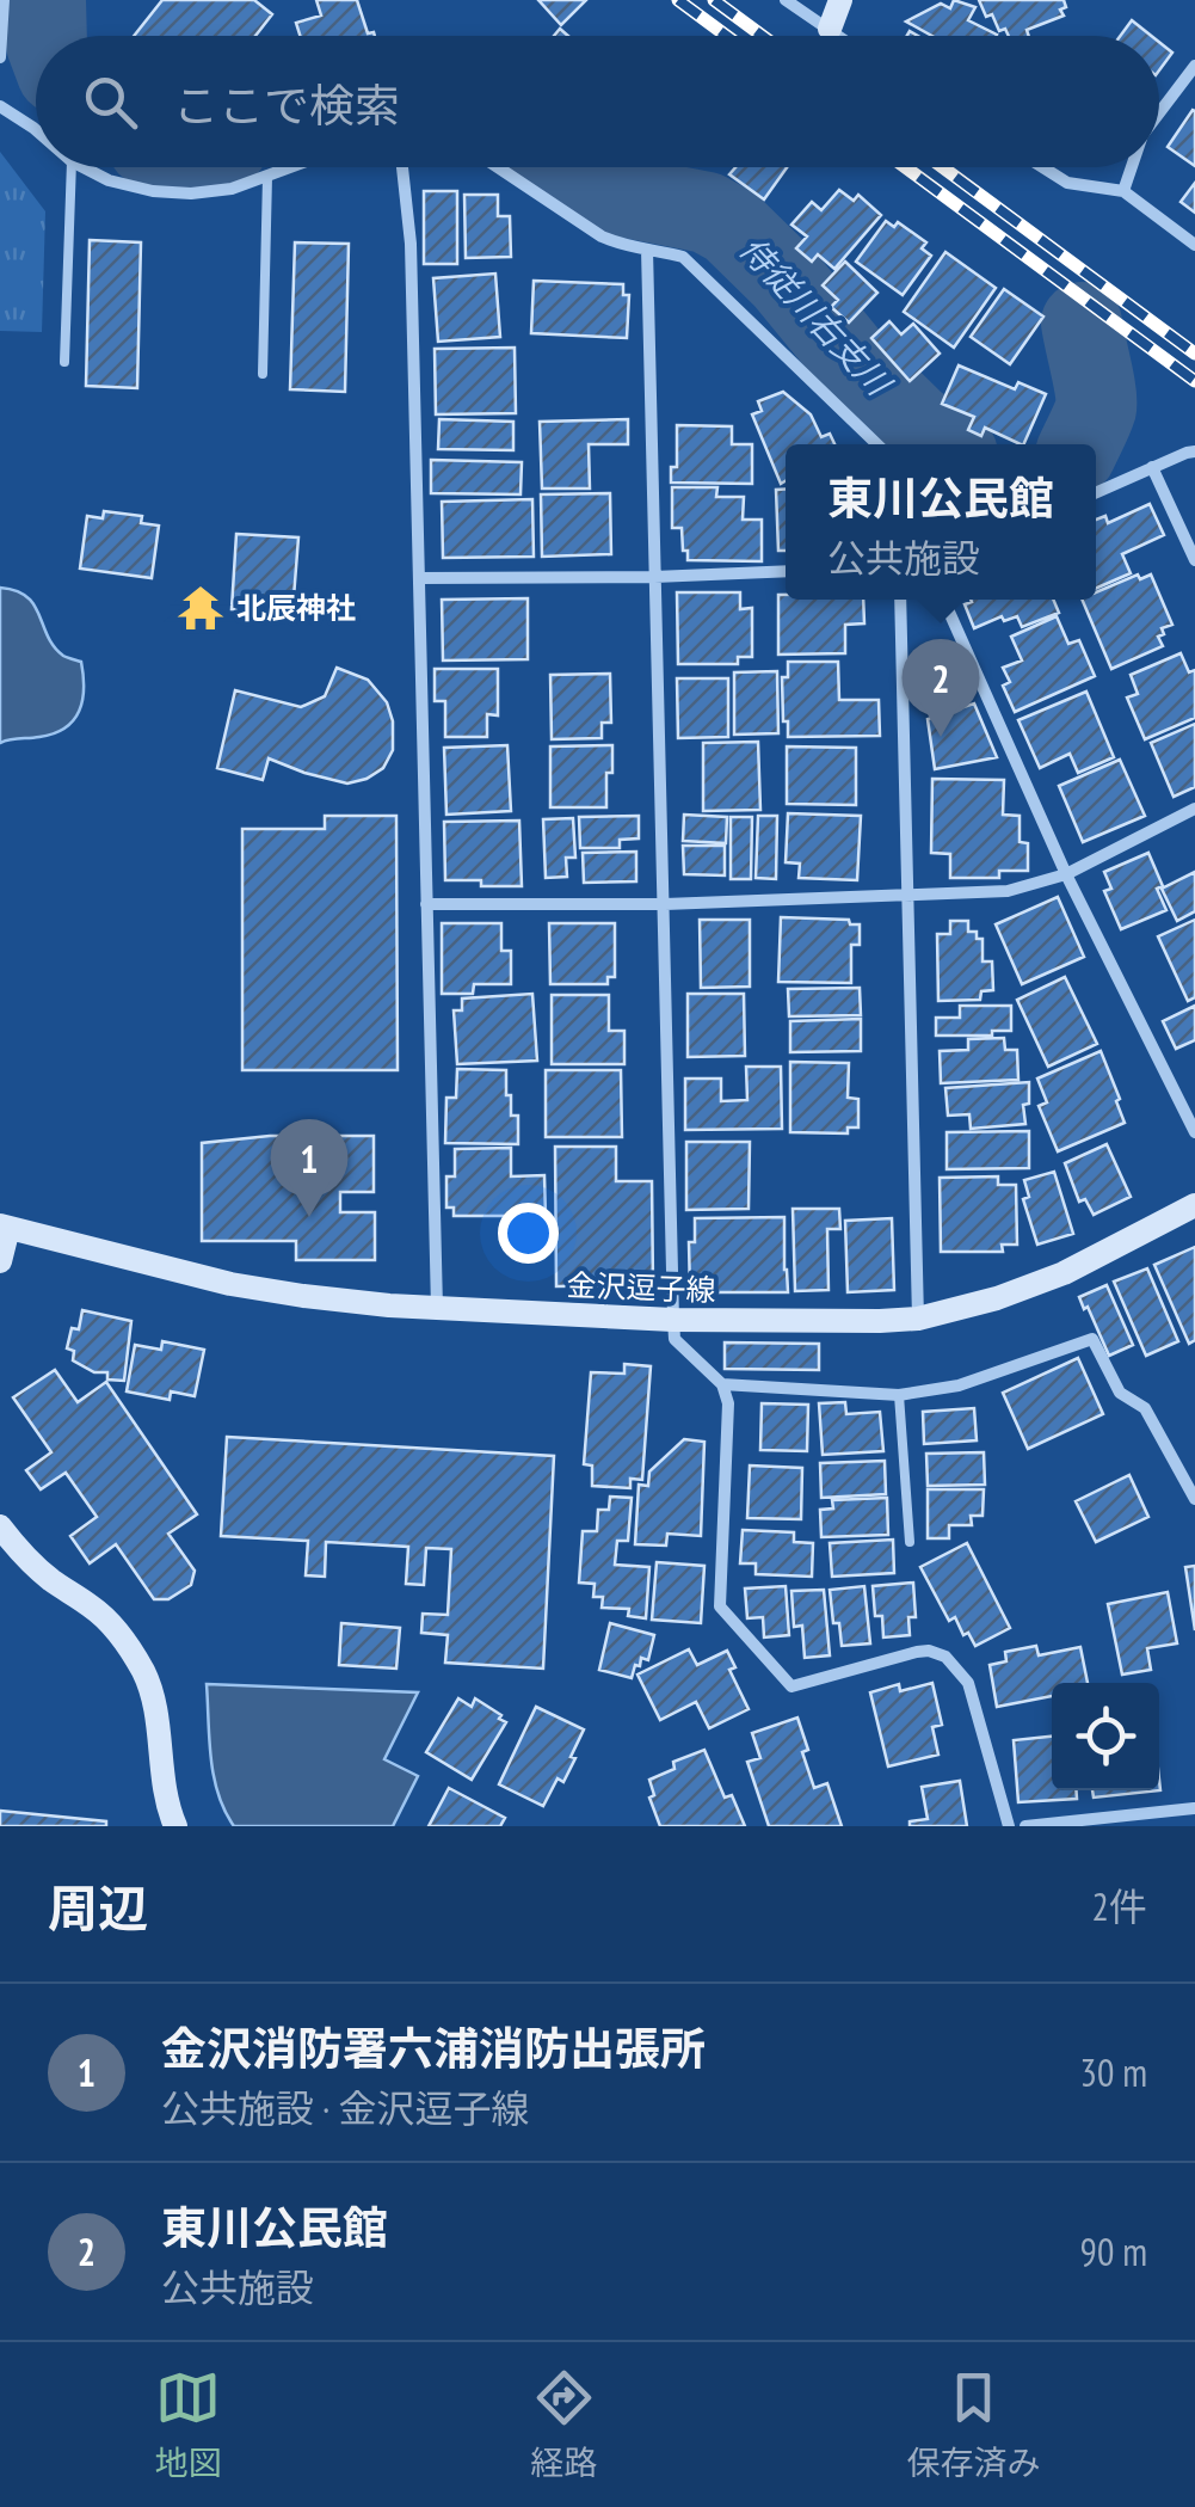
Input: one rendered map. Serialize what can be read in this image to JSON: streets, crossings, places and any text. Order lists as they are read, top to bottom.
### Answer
{
  "streets": {
    "main road": ["金沢逗子線"]
  },
  "water": ["侍従川右支川"],
  "places": {
    "temple": ["北辰神社"]
  },
  "page": {
    "search": "ここで検索",
    "popup": ["東川公民館", "公共施設"],
    "pins": ["2", "1"],
    "heading": ["周辺", "2件"],
    "list": [
      {
        "mark": "1",
        "name": "金沢消防署六浦消防出張所",
        "note": "公共施設 · 金沢逗子線",
        "value": "30 m"
      },
      {
        "mark": "2",
        "name": "東川公民館",
        "note": "公共施設",
        "value": "90 m"
      }
    ],
    "nav": ["地図", "経路", "保存済み"]
  }
}
